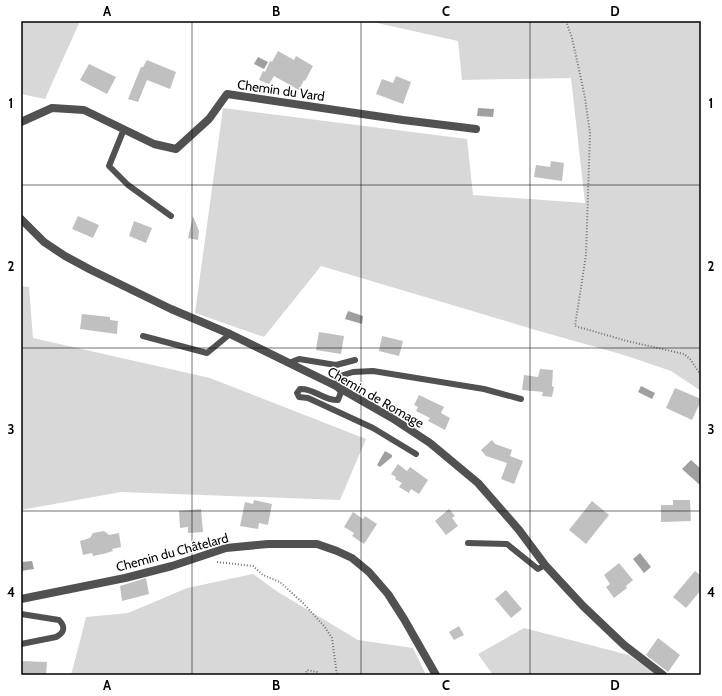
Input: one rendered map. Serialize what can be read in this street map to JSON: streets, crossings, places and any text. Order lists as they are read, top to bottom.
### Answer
{
  "streets": {
    "street": ["Chemin du Vard", "Chemin de Romage", "Chemin du Châtelard"]
  },
  "grid": {
    "columns": [
      "A",
      "B",
      "C",
      "D"
    ],
    "rows": [
      "1",
      "2",
      "3",
      "4"
    ]
  }
}
